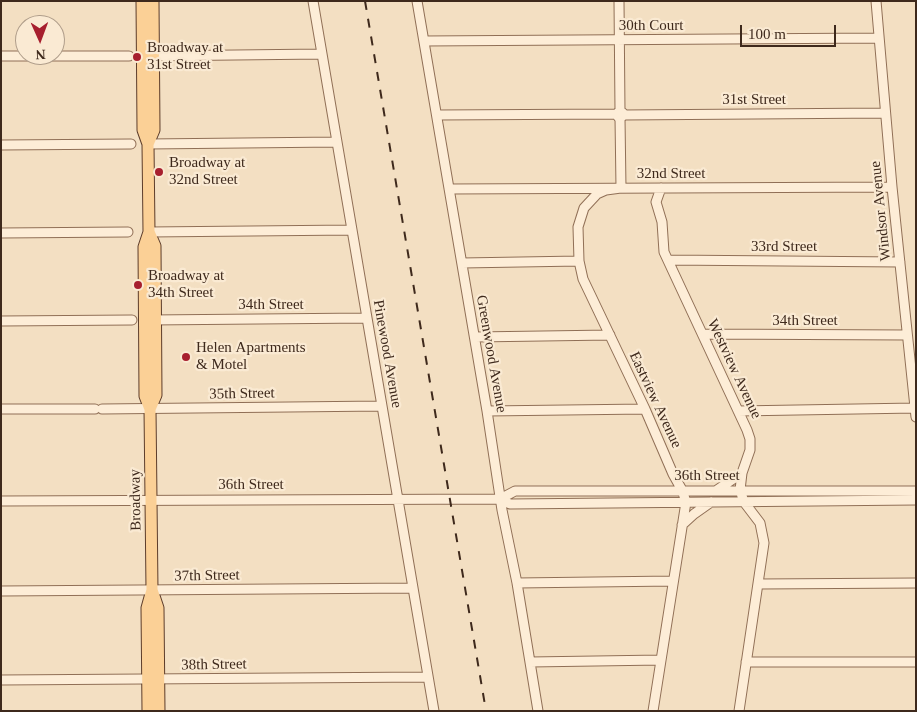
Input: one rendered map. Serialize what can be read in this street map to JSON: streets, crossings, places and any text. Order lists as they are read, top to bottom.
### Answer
{
  "streets": {
    "main road": ["Broadway"],
    "street": [
      "30th Court",
      "31st Street",
      "32nd Street",
      "Windsor Avenue",
      "33rd Street",
      "34th Street",
      "Pinewood Avenue",
      "Greenwood Avenue",
      "Westview Avenue",
      "35th Street",
      "Eastview Avenue",
      "36th Street",
      "37th Street",
      "38th Street"
    ]
  },
  "crossings": [
    ["30th Court", "Windsor Avenue"],
    ["30th Court", "Greenwood Avenue"],
    ["31st Street", "Windsor Avenue"],
    ["31st Street", "Greenwood Avenue"],
    ["32nd Street", "Windsor Avenue"],
    ["32nd Street", "Greenwood Avenue"],
    ["32nd Street", "Westview Avenue"],
    ["32nd Street", "Eastview Avenue"],
    ["Windsor Avenue", "33rd Street"],
    ["Windsor Avenue", "34th Street"],
    ["33rd Street", "Westview Avenue"],
    ["34th Street", "Pinewood Avenue"],
    ["34th Street", "Westview Avenue"],
    ["34th Street", "Broadway"],
    ["Pinewood Avenue", "35th Street"],
    ["Pinewood Avenue", "36th Street"],
    ["Pinewood Avenue", "37th Street"],
    ["Pinewood Avenue", "38th Street"],
    ["Greenwood Avenue", "36th Street"],
    ["Westview Avenue", "36th Street"],
    ["35th Street", "Broadway"],
    ["Eastview Avenue", "36th Street"],
    ["36th Street", "Broadway"],
    ["Broadway", "37th Street"],
    ["Broadway", "38th Street"]
  ],
  "places": [
    "Broadway at 31st Street",
    "Broadway at 32nd Street",
    "Broadway at 34th Street",
    "Helen Apartments & Motel"
  ],
  "scale_bar": "100 m",
  "north": "bottom"
}
